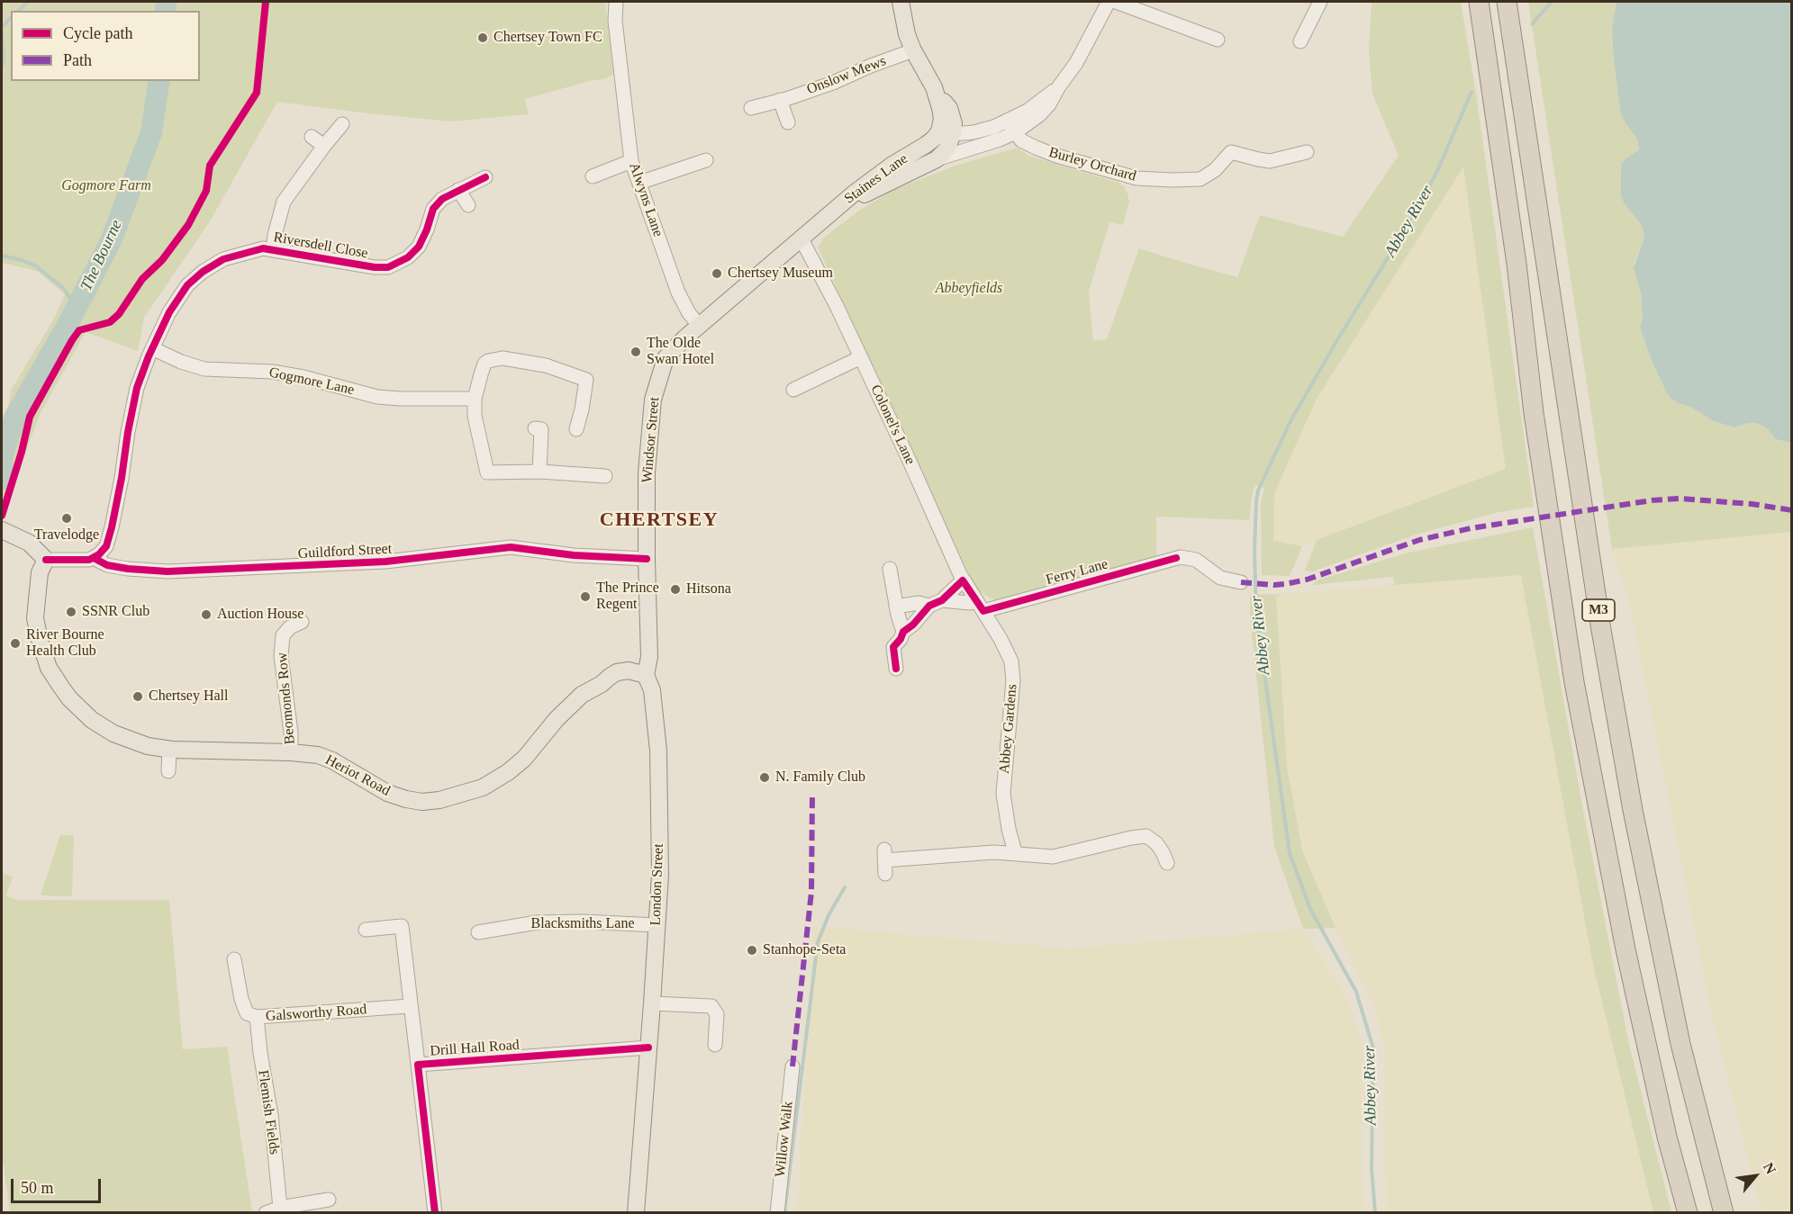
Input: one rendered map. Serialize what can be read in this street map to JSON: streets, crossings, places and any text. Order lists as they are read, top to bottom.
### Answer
{
  "streets": {
    "highway": ["M3"],
    "main road": [
      "Staines Lane",
      "Windsor Street",
      "Heriot Road",
      "London Street"
    ],
    "street": [
      "Onslow Mews",
      "Burley Orchard",
      "Alwyns Lane",
      "Riversdell Close",
      "Gogmore Lane",
      "Colonel's Lane",
      "Guildford Street",
      "Ferry Lane",
      "Beomonds Row",
      "Abbey Gardens",
      "Blacksmiths Lane",
      "Galsworthy Road",
      "Drill Hall Road",
      "Flemish Fields",
      "Willow Walk"
    ]
  },
  "crossings": [
    ["Burley Orchard", "Staines Lane"],
    ["Staines Lane", "Windsor Street"],
    ["Alwyns Lane", "Windsor Street"],
    ["Riversdell Close", "Gogmore Lane"],
    ["Riversdell Close", "Guildford Street"],
    ["Colonel's Lane", "Windsor Street"],
    ["Colonel's Lane", "Ferry Lane"],
    ["Colonel's Lane", "Abbey Gardens"],
    ["Windsor Street", "Guildford Street"],
    ["Windsor Street", "London Street"],
    ["Guildford Street", "Heriot Road"],
    ["Guildford Street", "London Street"],
    ["Ferry Lane", "Abbey Gardens"],
    ["Beomonds Row", "Heriot Road"],
    ["Heriot Road", "London Street"],
    ["London Street", "Blacksmiths Lane"],
    ["London Street", "Drill Hall Road"],
    ["Galsworthy Road", "Flemish Fields"]
  ],
  "districts": ["CHERTSEY"],
  "water": ["Abbey River", "The Bourne"],
  "parks": ["Gogmore Farm", "Abbeyfields"],
  "places": [
    "Chertsey Town FC",
    "Chertsey Museum",
    "The Olde Swan Hotel",
    "Travelodge",
    "Hitsona",
    "The Prince Regent",
    "SSNR Club",
    "Auction House",
    "River Bourne Health Club",
    "Chertsey Hall",
    "N. Family Club",
    "Stanhope-Seta"
  ],
  "legend": ["Cycle path", "Path"],
  "scale_bar": "50 m",
  "north": "top right"
}
